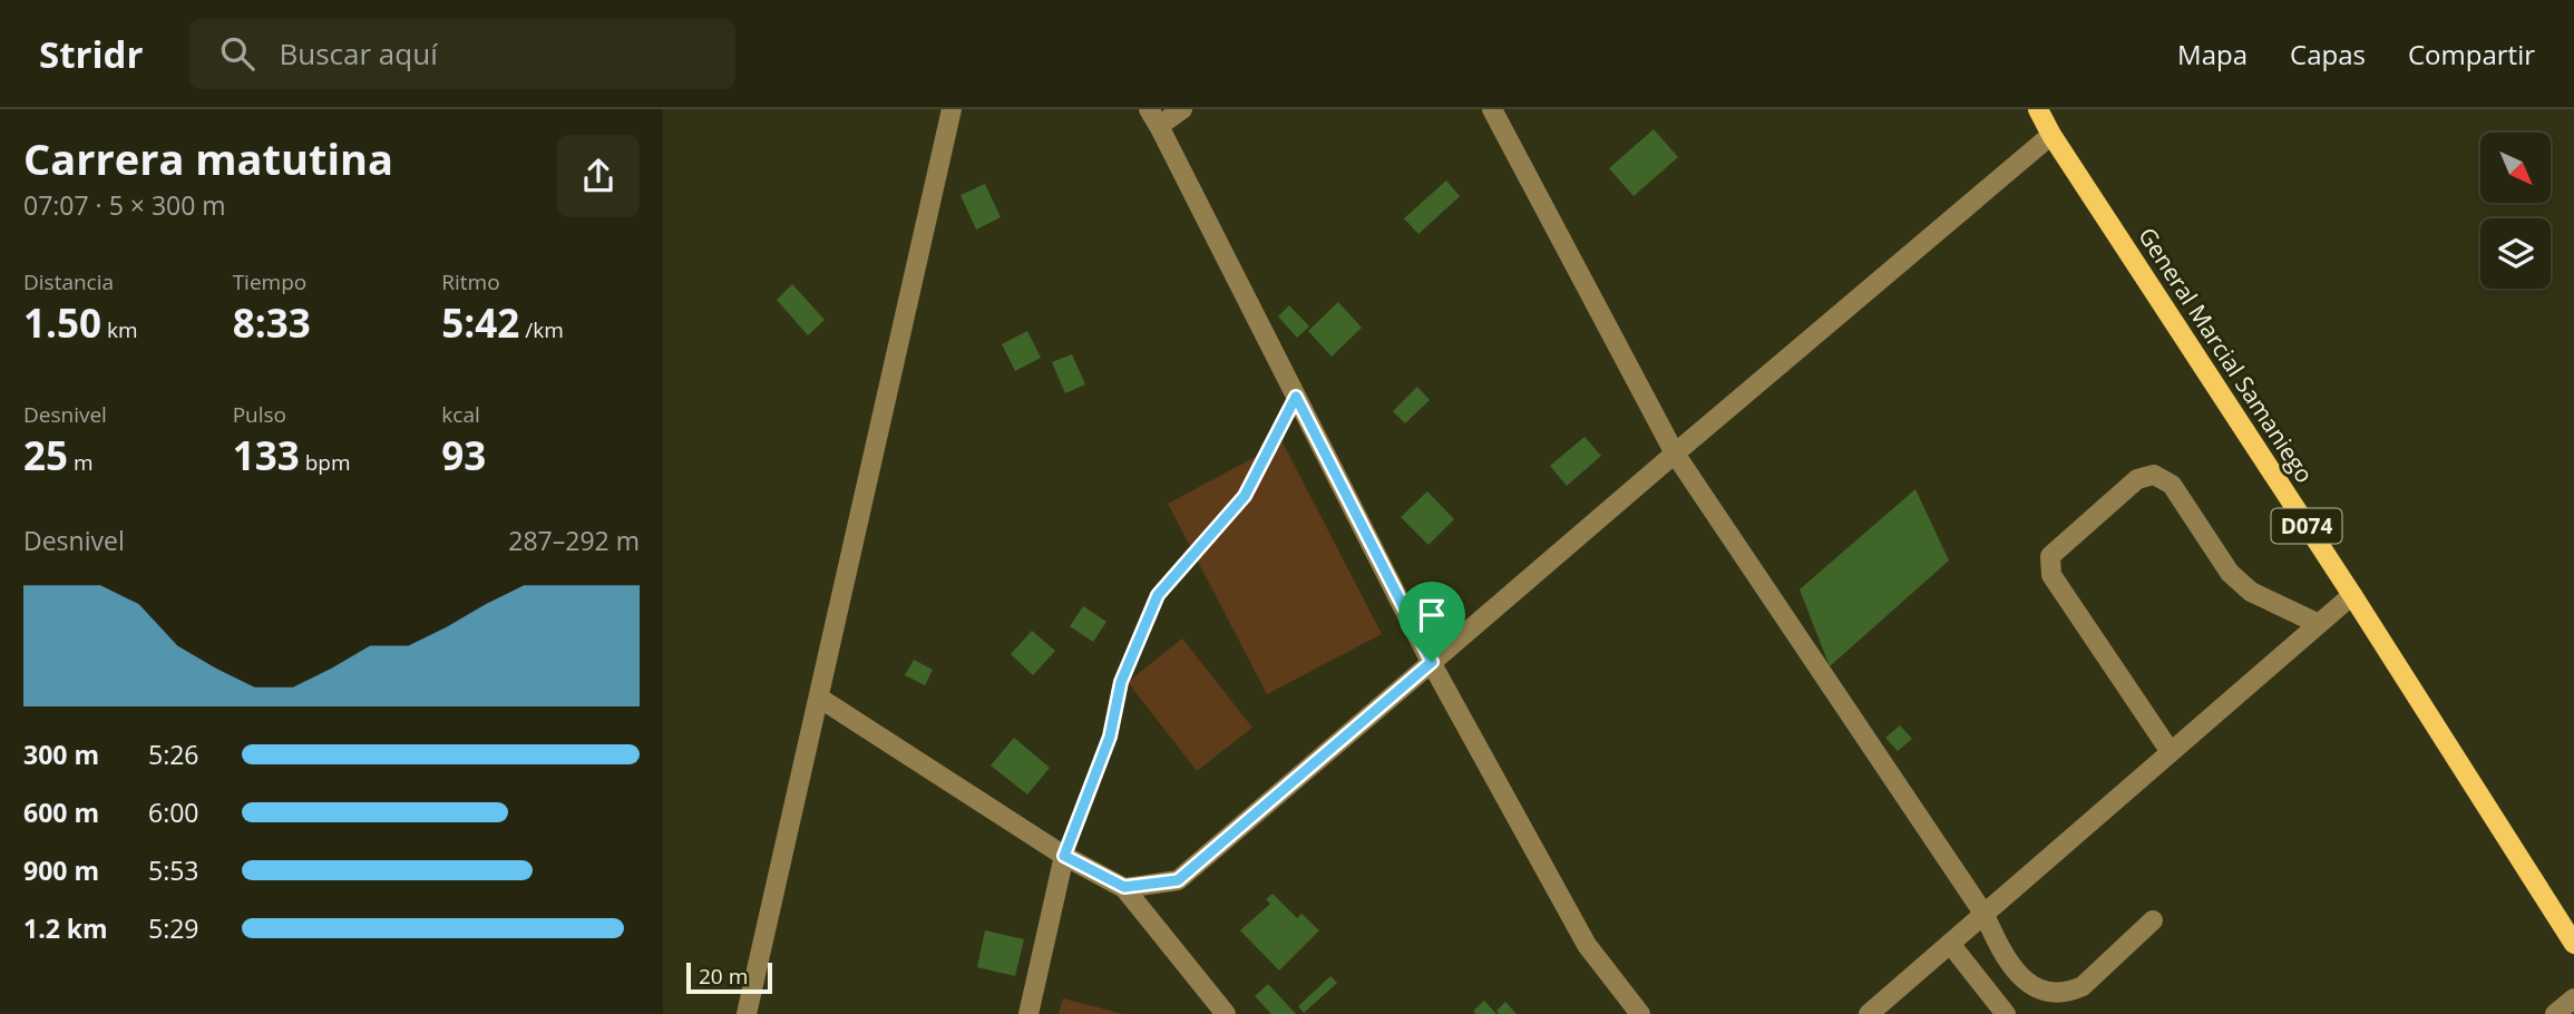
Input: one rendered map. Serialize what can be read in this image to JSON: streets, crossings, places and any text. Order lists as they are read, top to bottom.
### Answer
{
  "streets": {
    "main road": ["General Marcial Samaniego", "D074"]
  },
  "scale_bar": "20 m",
  "north": "bottom right",
  "page": {
    "header": "Stridr",
    "search": "Buscar aquí",
    "nav": ["Mapa", "Capas", "Compartir"],
    "heading": ["Carrera matutina", "07:07 · 5 × 300 m"],
    "stats": [
      ["Distancia", "1.50 km"],
      ["Tiempo", "8:33"],
      ["Ritmo", "5:42 /km"],
      ["Desnivel", "25 m"],
      ["Pulso", "133 bpm"],
      ["kcal", "93"]
    ],
    "chart": ["Desnivel", "287–292 m"],
    "list": [
      {
        "name": "300 m",
        "note": "5:26"
      },
      {
        "name": "600 m",
        "note": "6:00"
      },
      {
        "name": "900 m",
        "note": "5:53"
      },
      {
        "name": "1.2 km",
        "note": "5:29"
      }
    ],
    "scale": "20 m"
  }
}
